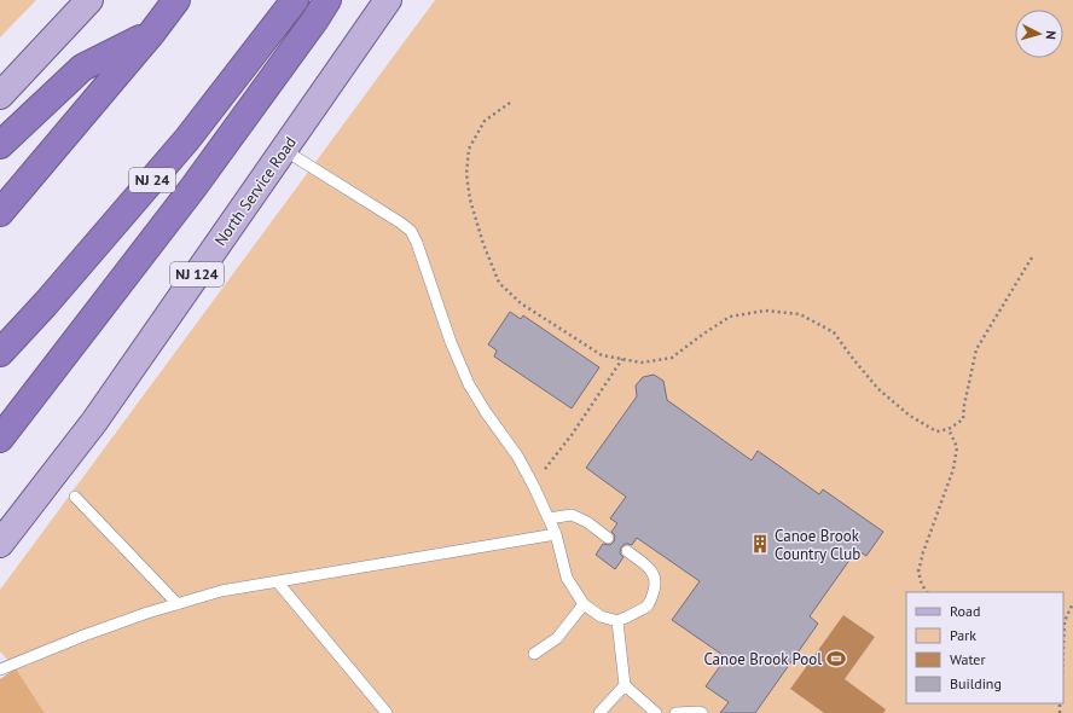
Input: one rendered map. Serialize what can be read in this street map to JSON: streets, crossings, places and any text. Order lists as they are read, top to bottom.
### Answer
{
  "streets": {
    "highway": ["NJ 24"],
    "main road": ["North Service Road", "NJ 124"]
  },
  "places": {
    "building": ["Canoe Brook Country Club"],
    "sports": ["Canoe Brook Pool"]
  },
  "legend": [
    "Road",
    "Park",
    "Water",
    "Building"
  ],
  "north": "right"
}
